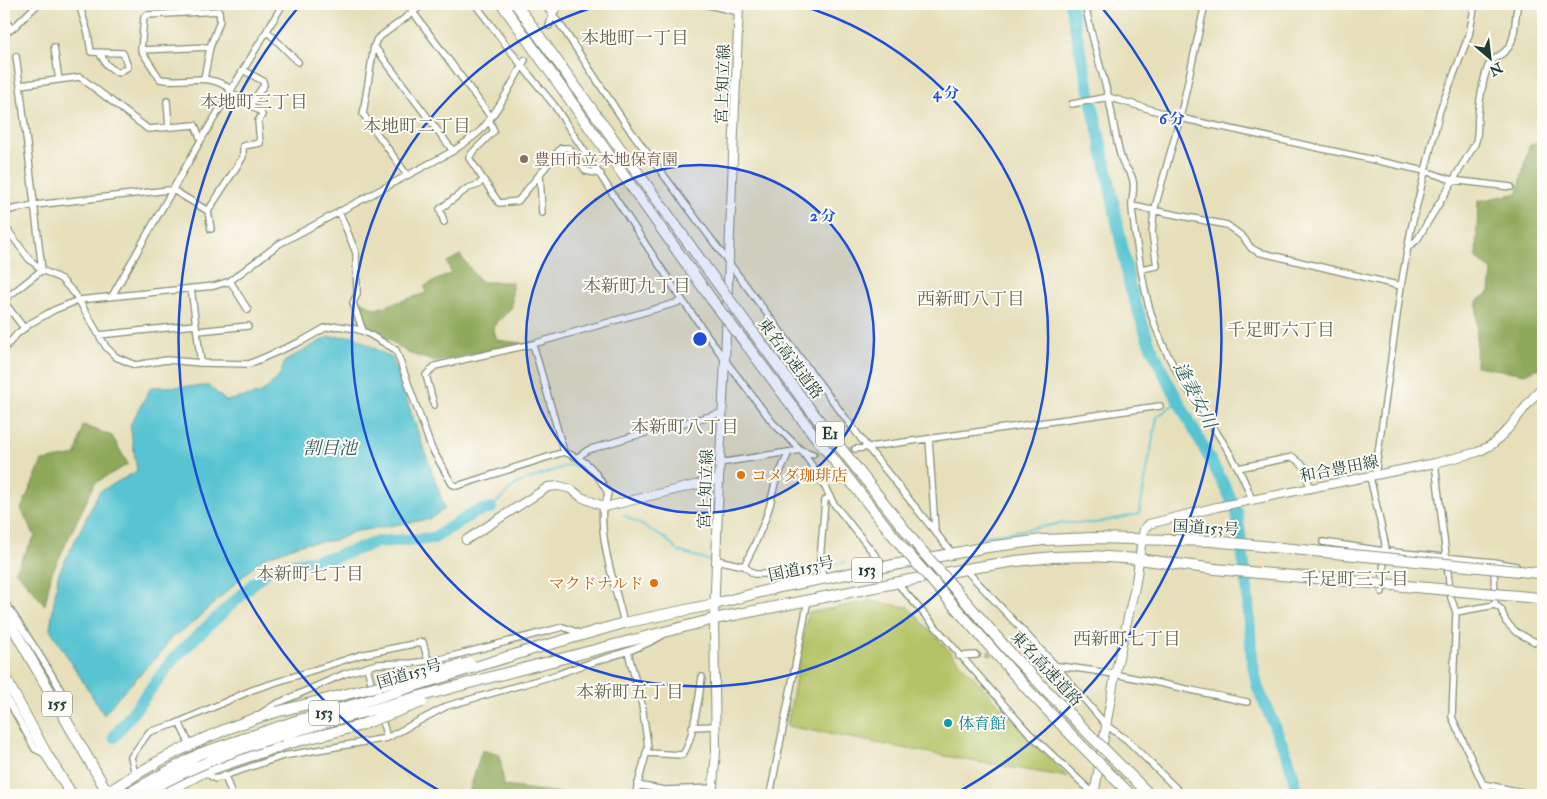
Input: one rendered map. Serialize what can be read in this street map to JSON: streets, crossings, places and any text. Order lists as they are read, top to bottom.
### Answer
{
  "streets": {
    "highway": [
      "東名高速道路",
      "E1",
      "国道153号",
      "153",
      "155"
    ],
    "main road": ["宮上知立線", "和合豊田線"]
  },
  "crossings": [
    ["宮上知立線", "国道153号"],
    ["和合豊田線", "国道153号"],
    ["国道153号", "153"],
    ["153", "155"]
  ],
  "districts": [
    "本地町一丁目",
    "本地町三丁目",
    "本地町二丁目",
    "本新町九丁目",
    "西新町八丁目",
    "千足町六丁目",
    "本新町八丁目",
    "本新町七丁目",
    "千足町三丁目",
    "西新町七丁目",
    "本新町五丁目"
  ],
  "water": ["逢妻女川", "割目池"],
  "places": [
    "豊田市立本地保育園",
    "コメダ珈琲店",
    "マクドナルド",
    "体育館"
  ],
  "north": "bottom right",
  "rings": ["4 分", "6 分", "2 分"]
}
